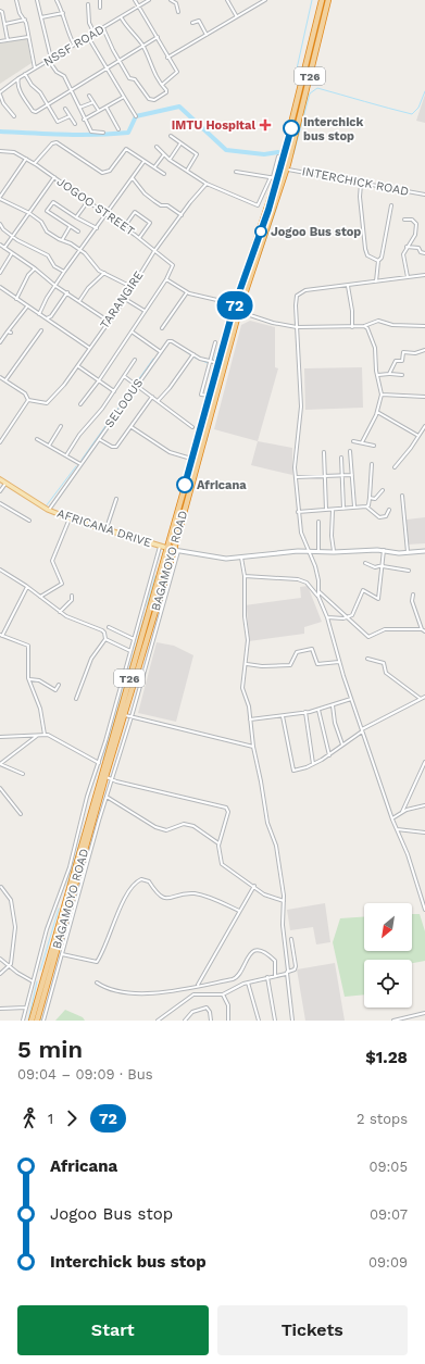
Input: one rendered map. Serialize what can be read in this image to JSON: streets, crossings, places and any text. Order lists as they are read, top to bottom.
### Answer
{
  "streets": {
    "highway": ["T26", "BAGAMOYO ROAD"],
    "main road": ["AFRICANA DRIVE"],
    "street": [
      "NSSF ROAD",
      "INTERCHICK ROAD",
      "JOGOO STREET",
      "TARANGIRE",
      "SELOOUS"
    ]
  },
  "crossings": [
    ["INTERCHICK ROAD", "BAGAMOYO ROAD"],
    ["JOGOO STREET", "TARANGIRE"],
    ["SELOOUS", "AFRICANA DRIVE"],
    ["SELOOUS", "BAGAMOYO ROAD"],
    ["AFRICANA DRIVE", "BAGAMOYO ROAD"]
  ],
  "places": {
    "health": ["IMTU Hospital"],
    "other": ["Interchick bus stop", "Jogoo Bus stop", "Africana"]
  },
  "lines": ["bus line 72"],
  "north": "bottom left",
  "page": {
    "on_map": "72",
    "heading": ["5 min", "09:04 – 09:09 · Bus", "$1.28"],
    "legs": ["1", "72", "2 stops"],
    "list": [
      {
        "name": "Africana",
        "value": "09:05"
      },
      {
        "name": "Jogoo Bus stop",
        "value": "09:07"
      },
      {
        "name": "Interchick bus stop",
        "value": "09:09"
      }
    ],
    "buttons": ["Start", "Tickets"]
  }
}
